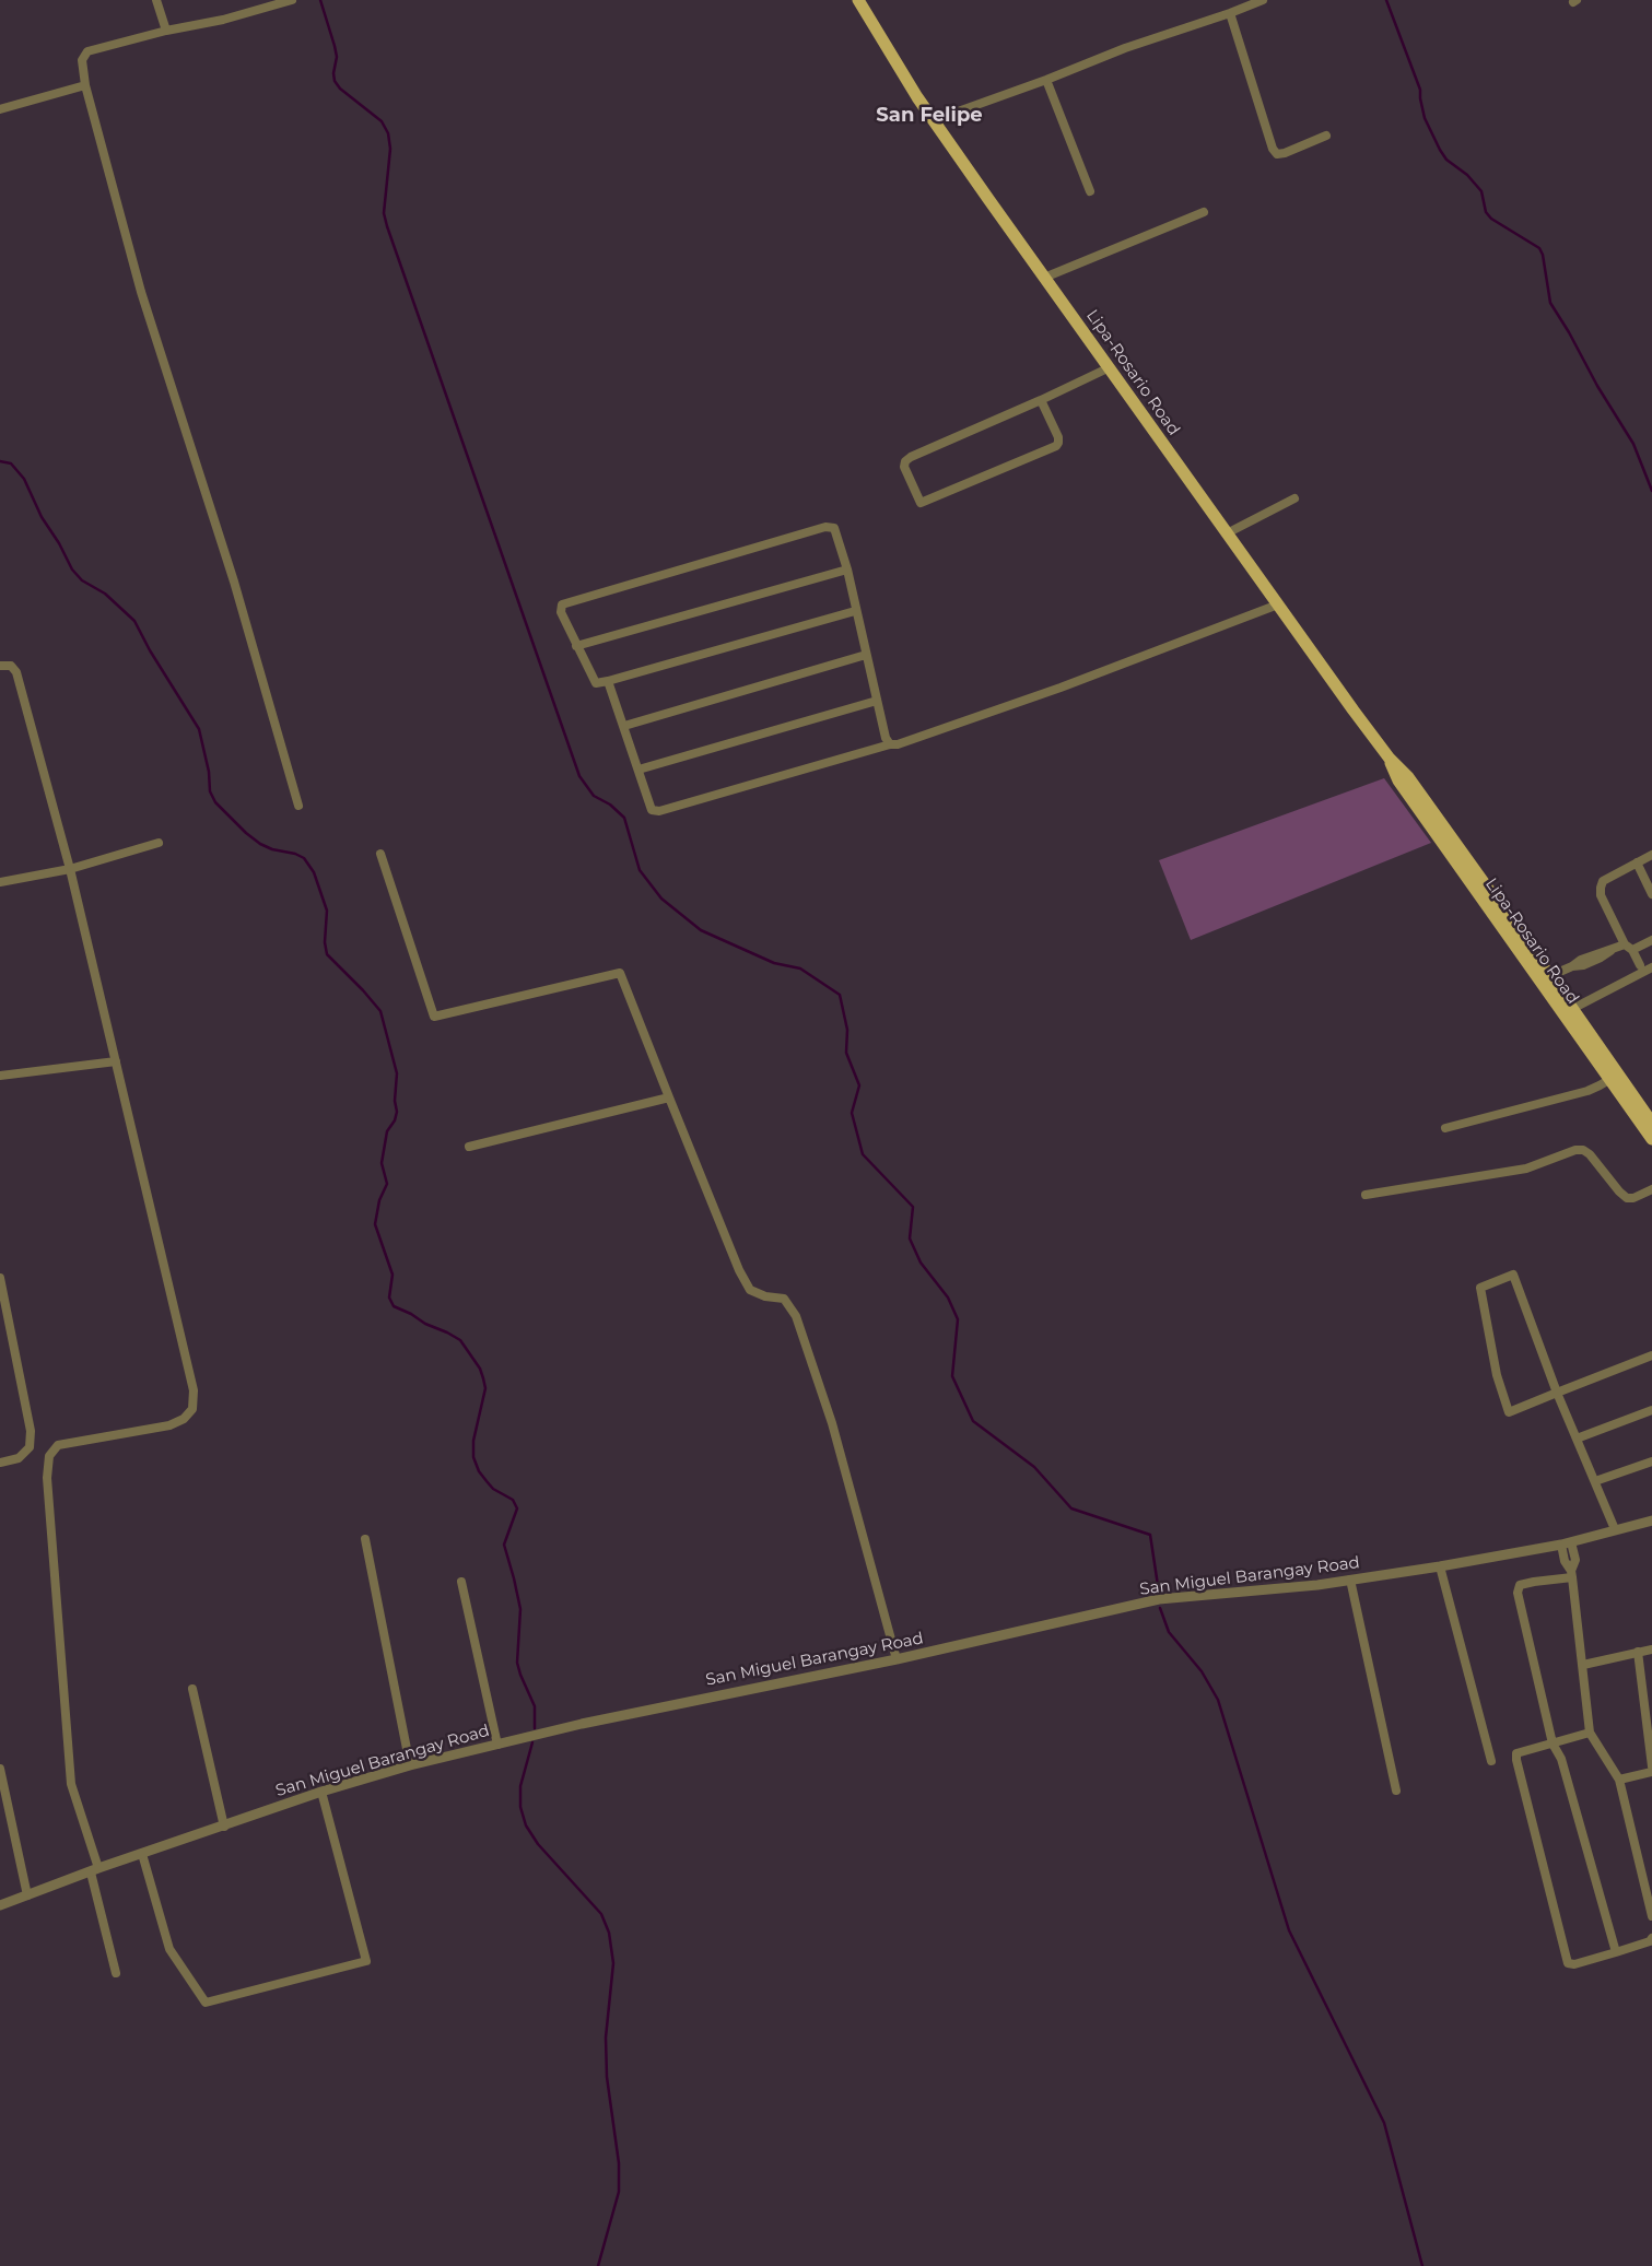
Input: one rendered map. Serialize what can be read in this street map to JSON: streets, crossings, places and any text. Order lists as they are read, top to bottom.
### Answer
{
  "streets": {
    "main road": ["Lipa-Rosario Road"],
    "street": ["San Miguel Barangay Road"]
  },
  "districts": ["San Felipe"]
}
